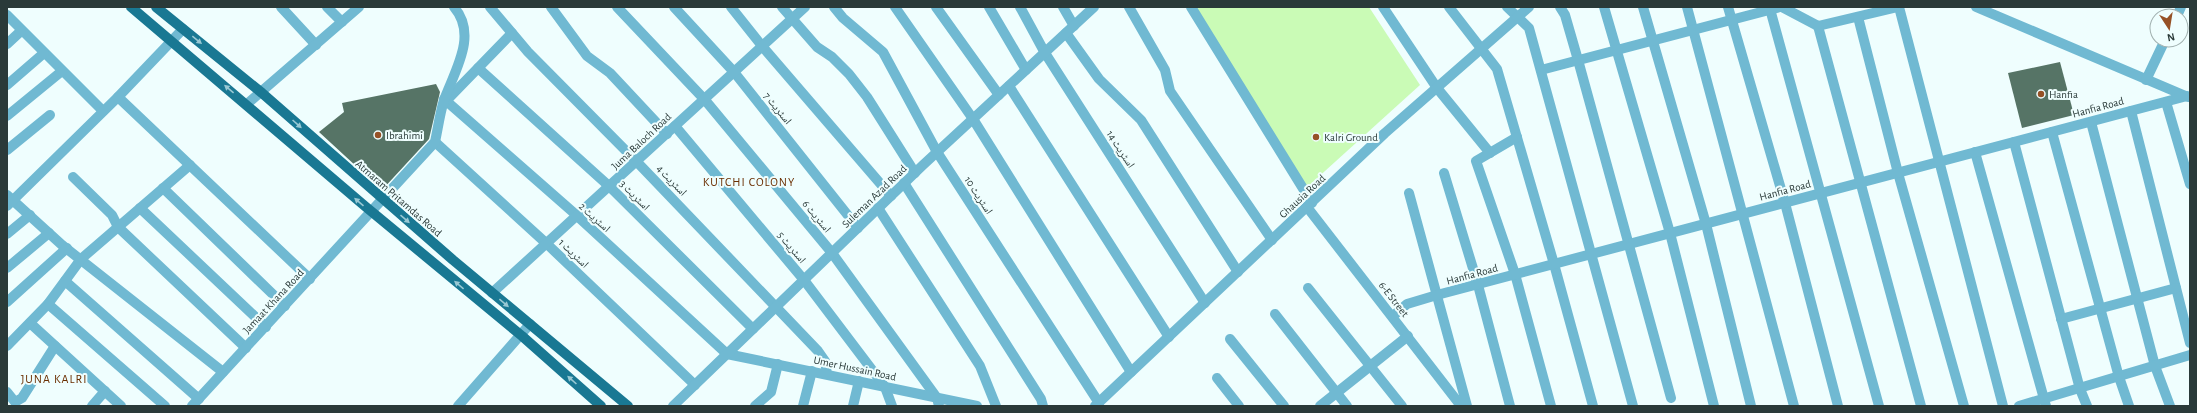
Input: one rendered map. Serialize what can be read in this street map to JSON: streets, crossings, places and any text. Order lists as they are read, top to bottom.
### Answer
{
  "streets": {
    "main road": ["Atmaram Pritamdas Road"],
    "street": [
      "Hanfia Road",
      "اسٹریٹ 7",
      "Juma Baloch Road",
      "اسٹریٹ 14",
      "اسٹریٹ 4",
      "اسٹریٹ 3",
      "اسٹریٹ 10",
      "Suleman Azad Road",
      "Ghausia Road",
      "اسٹریٹ 6",
      "اسٹریٹ 2",
      "اسٹریٹ 5",
      "اسٹریٹ 1",
      "6-E Street",
      "Jamaat Khana Road",
      "Umer Hussain Road"
    ]
  },
  "crossings": [
    ["Hanfia Road", "6-E Street"],
    ["اسٹریٹ 7", "Juma Baloch Road"],
    ["اسٹریٹ 7", "Suleman Azad Road"],
    ["Juma Baloch Road", "اسٹریٹ 4"],
    ["Juma Baloch Road", "اسٹریٹ 3"],
    ["Juma Baloch Road", "Atmaram Pritamdas Road"],
    ["Juma Baloch Road", "اسٹریٹ 6"],
    ["Juma Baloch Road", "اسٹریٹ 2"],
    ["Juma Baloch Road", "اسٹریٹ 5"],
    ["Juma Baloch Road", "اسٹریٹ 1"],
    ["اسٹریٹ 14", "Suleman Azad Road"],
    ["اسٹریٹ 14", "Ghausia Road"],
    ["اسٹریٹ 4", "Suleman Azad Road"],
    ["اسٹریٹ 4", "Umer Hussain Road"],
    ["اسٹریٹ 3", "Suleman Azad Road"],
    ["اسٹریٹ 10", "Suleman Azad Road"],
    ["اسٹریٹ 10", "Ghausia Road"],
    ["Suleman Azad Road", "اسٹریٹ 6"],
    ["Suleman Azad Road", "اسٹریٹ 2"],
    ["Suleman Azad Road", "اسٹریٹ 5"],
    ["Suleman Azad Road", "اسٹریٹ 1"],
    ["Suleman Azad Road", "Umer Hussain Road"],
    ["Ghausia Road", "6-E Street"],
    ["Atmaram Pritamdas Road", "Jamaat Khana Road"],
    ["اسٹریٹ 6", "Umer Hussain Road"],
    ["اسٹریٹ 2", "Umer Hussain Road"],
    ["اسٹریٹ 5", "Umer Hussain Road"],
    ["اسٹریٹ 1", "Jamaat Khana Road"]
  ],
  "districts": ["KUTCHI COLONY", "JUNA KALRI"],
  "places": ["Hanfia", "Ibrahimi", "Kalri Ground"],
  "north": "bottom"
}
